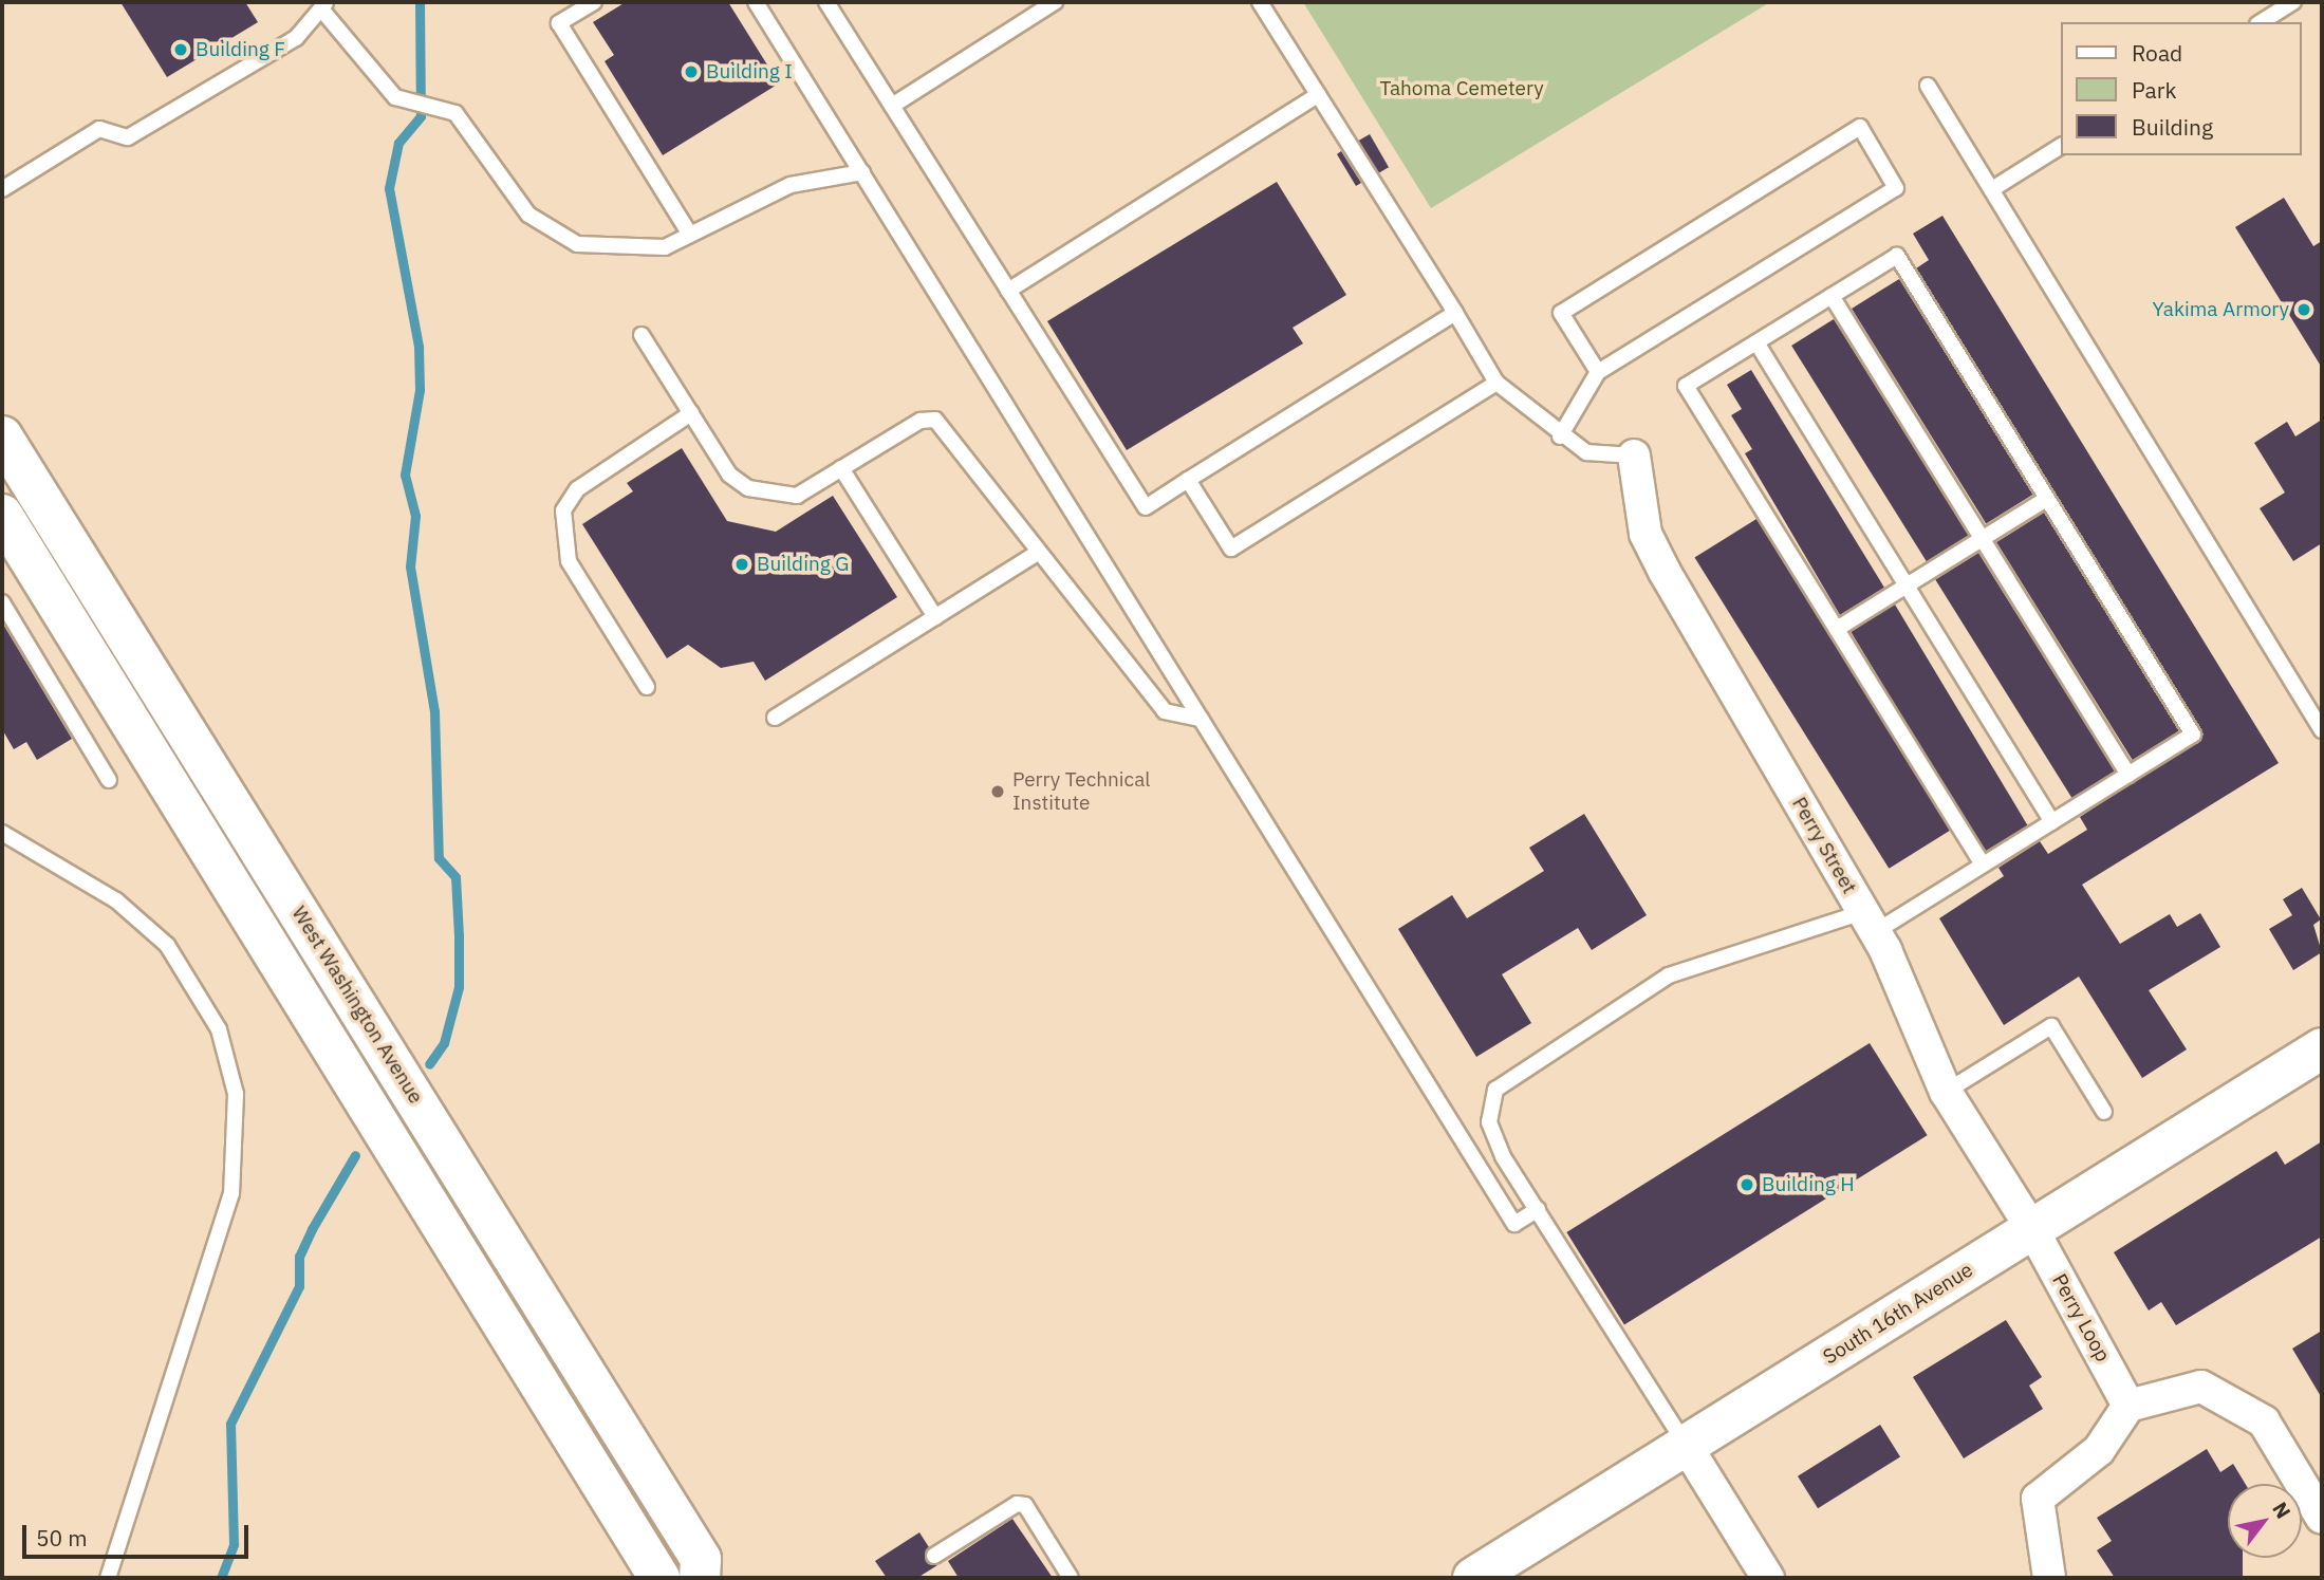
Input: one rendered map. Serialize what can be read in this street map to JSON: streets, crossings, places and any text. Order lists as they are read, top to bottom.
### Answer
{
  "streets": {
    "main road": ["West Washington Avenue", "South 16th Avenue"],
    "street": ["Perry Street", "Perry Loop"]
  },
  "crossings": [
    ["Perry Street", "South 16th Avenue"],
    ["Perry Street", "Perry Loop"],
    ["South 16th Avenue", "Perry Loop"]
  ],
  "parks": ["Tahoma Cemetery"],
  "places": [
    "Building F",
    "Building I",
    "Yakima Armory",
    "Building G",
    "Perry Technical Institute",
    "Building H"
  ],
  "legend": ["Road", "Park", "Building"],
  "scale_bar": "50 m",
  "north": "top right"
}
